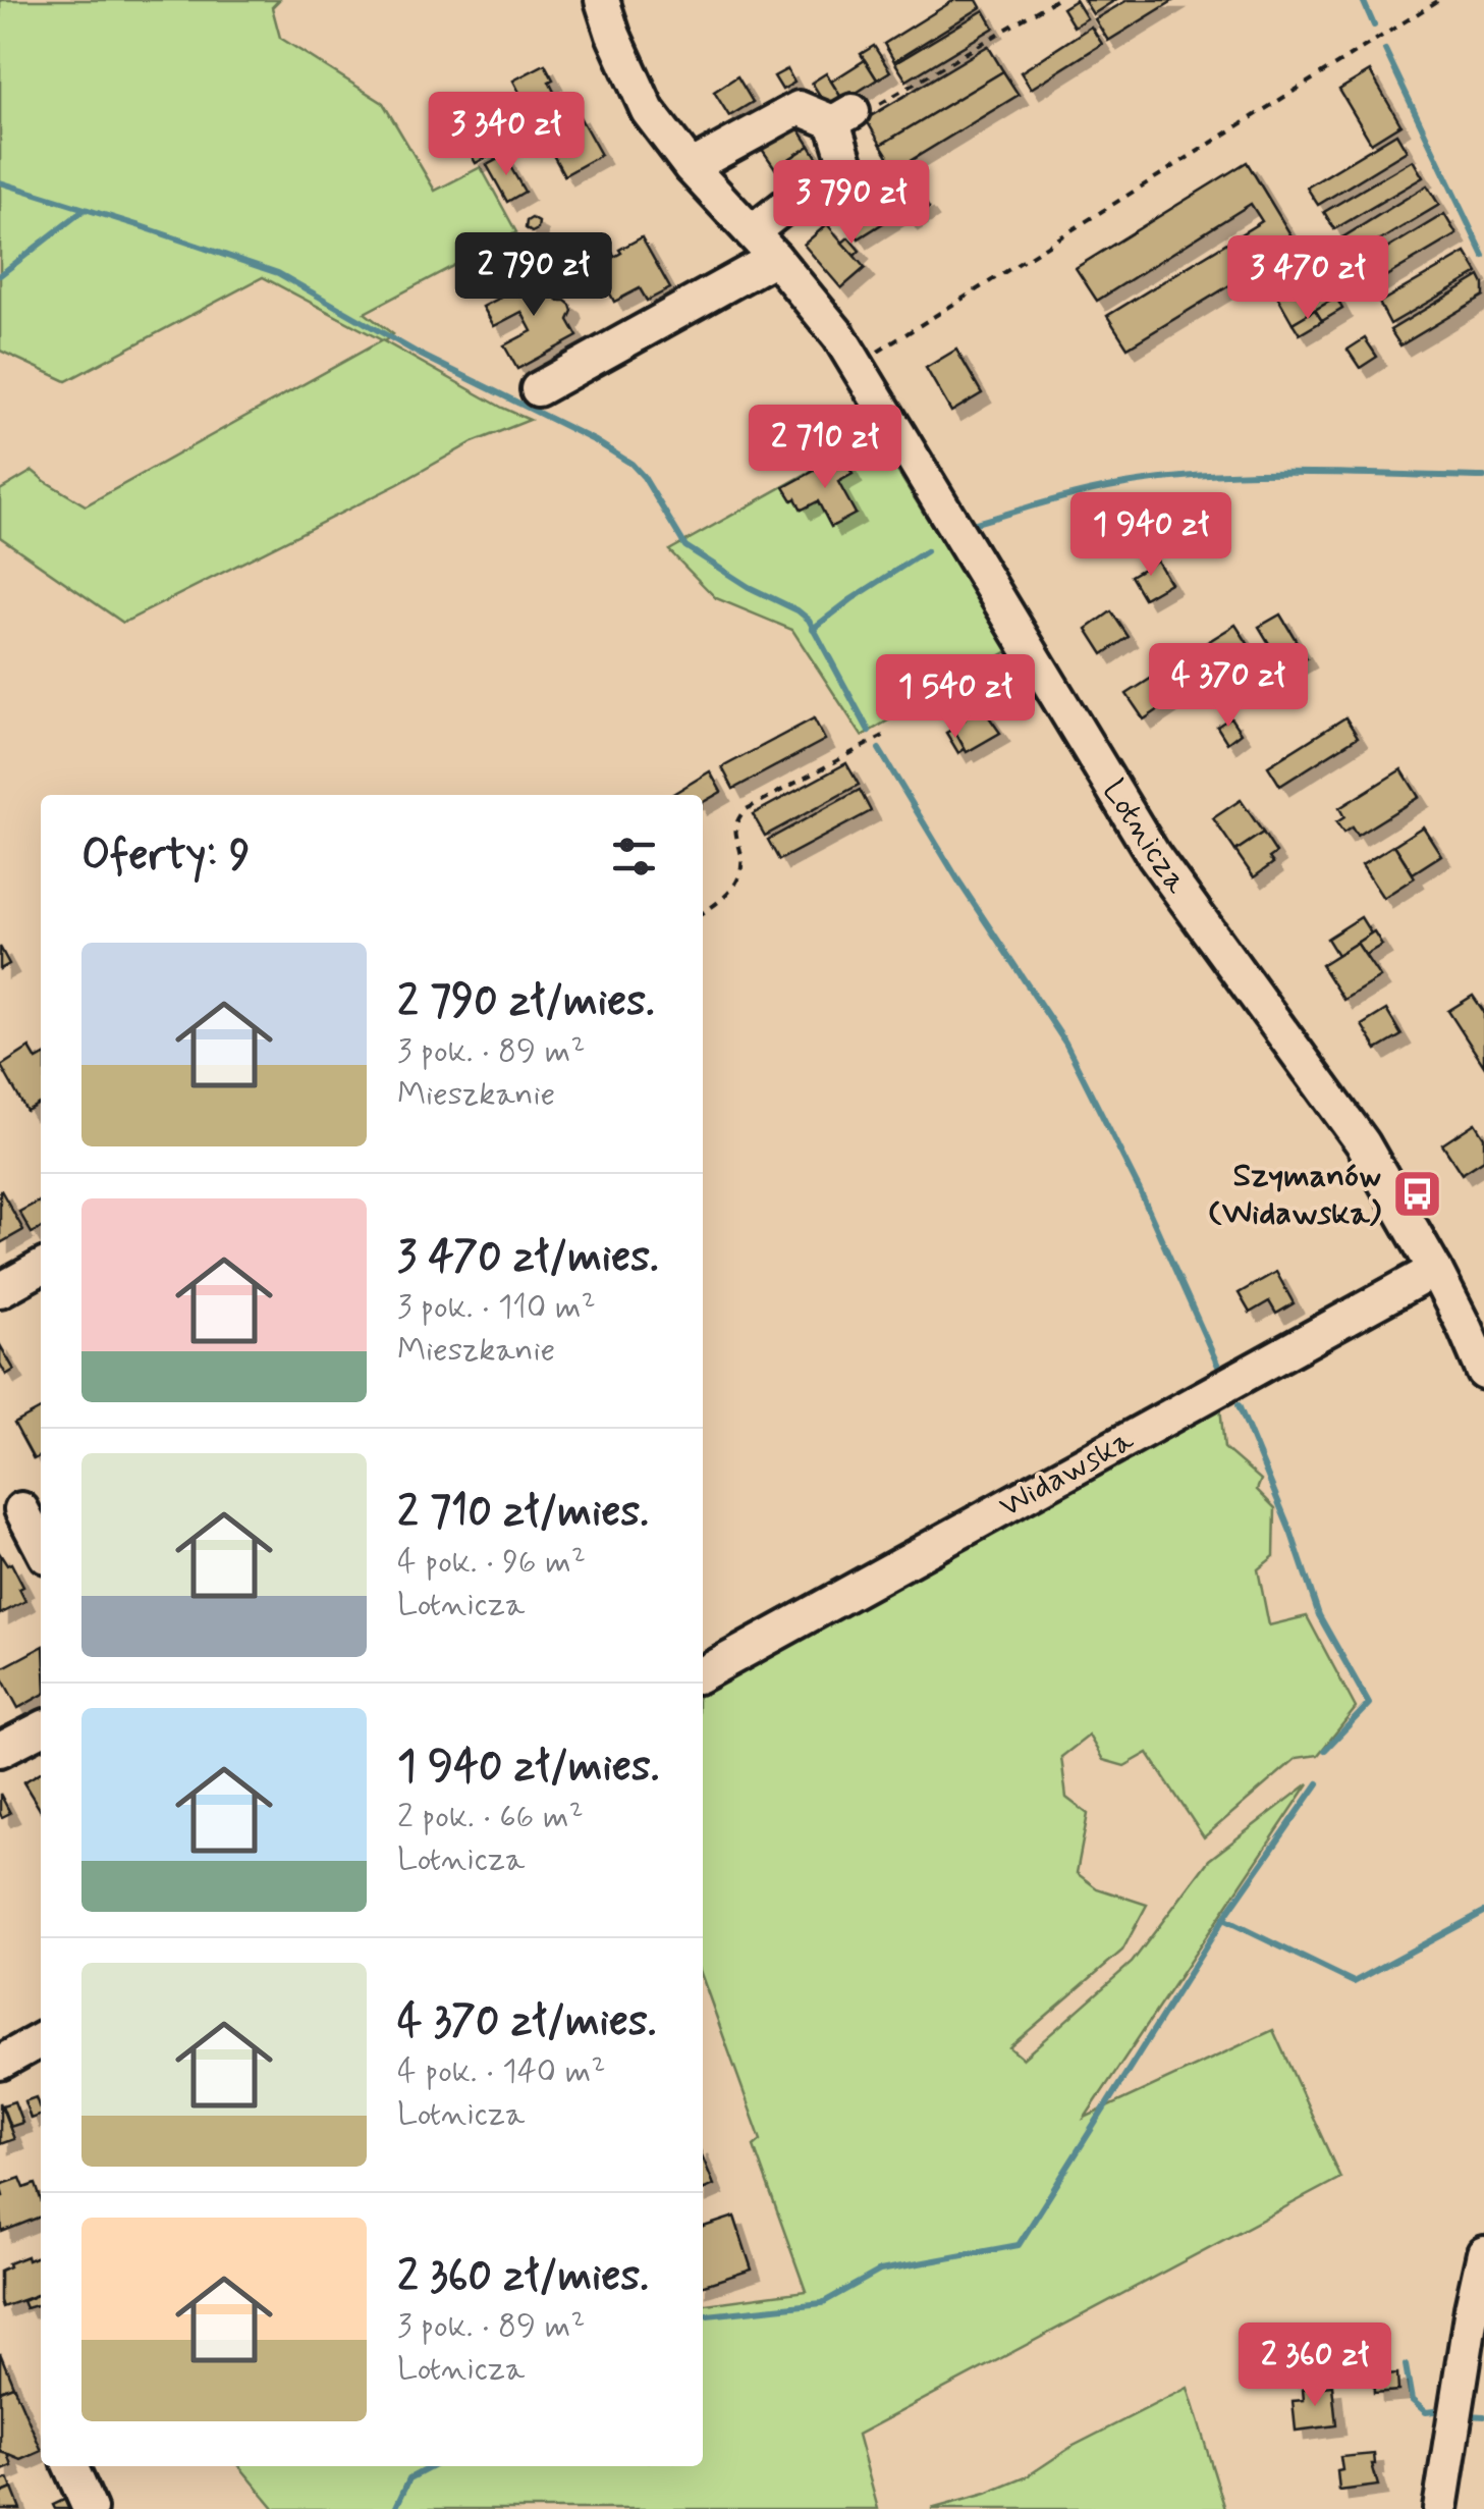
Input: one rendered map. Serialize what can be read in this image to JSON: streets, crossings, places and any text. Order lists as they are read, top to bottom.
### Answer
{
  "streets": {
    "street": ["Lotnicza", "Widawska"]
  },
  "crossings": [
    ["Lotnicza", "Widawska"]
  ],
  "places": {
    "bus stop": ["Szymanów (Widawska)"]
  },
  "page": {
    "price": [
      "3 340 zł",
      "3 790 zł",
      "2 790 zł",
      "3 470 zł",
      "2 710 zł",
      "1 940 zł",
      "4 370 zł",
      "1 540 zł",
      "2 360 zł"
    ],
    "heading": "Oferty: 9",
    "list": [
      {
        "name": "2 790 zł/mies.",
        "note": "3 pok. · 89 m² · Mieszkanie"
      },
      {
        "name": "3 470 zł/mies.",
        "note": "3 pok. · 110 m² · Mieszkanie"
      },
      {
        "name": "2 710 zł/mies.",
        "note": "4 pok. · 96 m² · Lotnicza"
      },
      {
        "name": "1 940 zł/mies.",
        "note": "2 pok. · 66 m² · Lotnicza"
      },
      {
        "name": "4 370 zł/mies.",
        "note": "4 pok. · 140 m² · Lotnicza"
      },
      {
        "name": "2 360 zł/mies.",
        "note": "3 pok. · 89 m² · Lotnicza"
      }
    ]
  }
}
